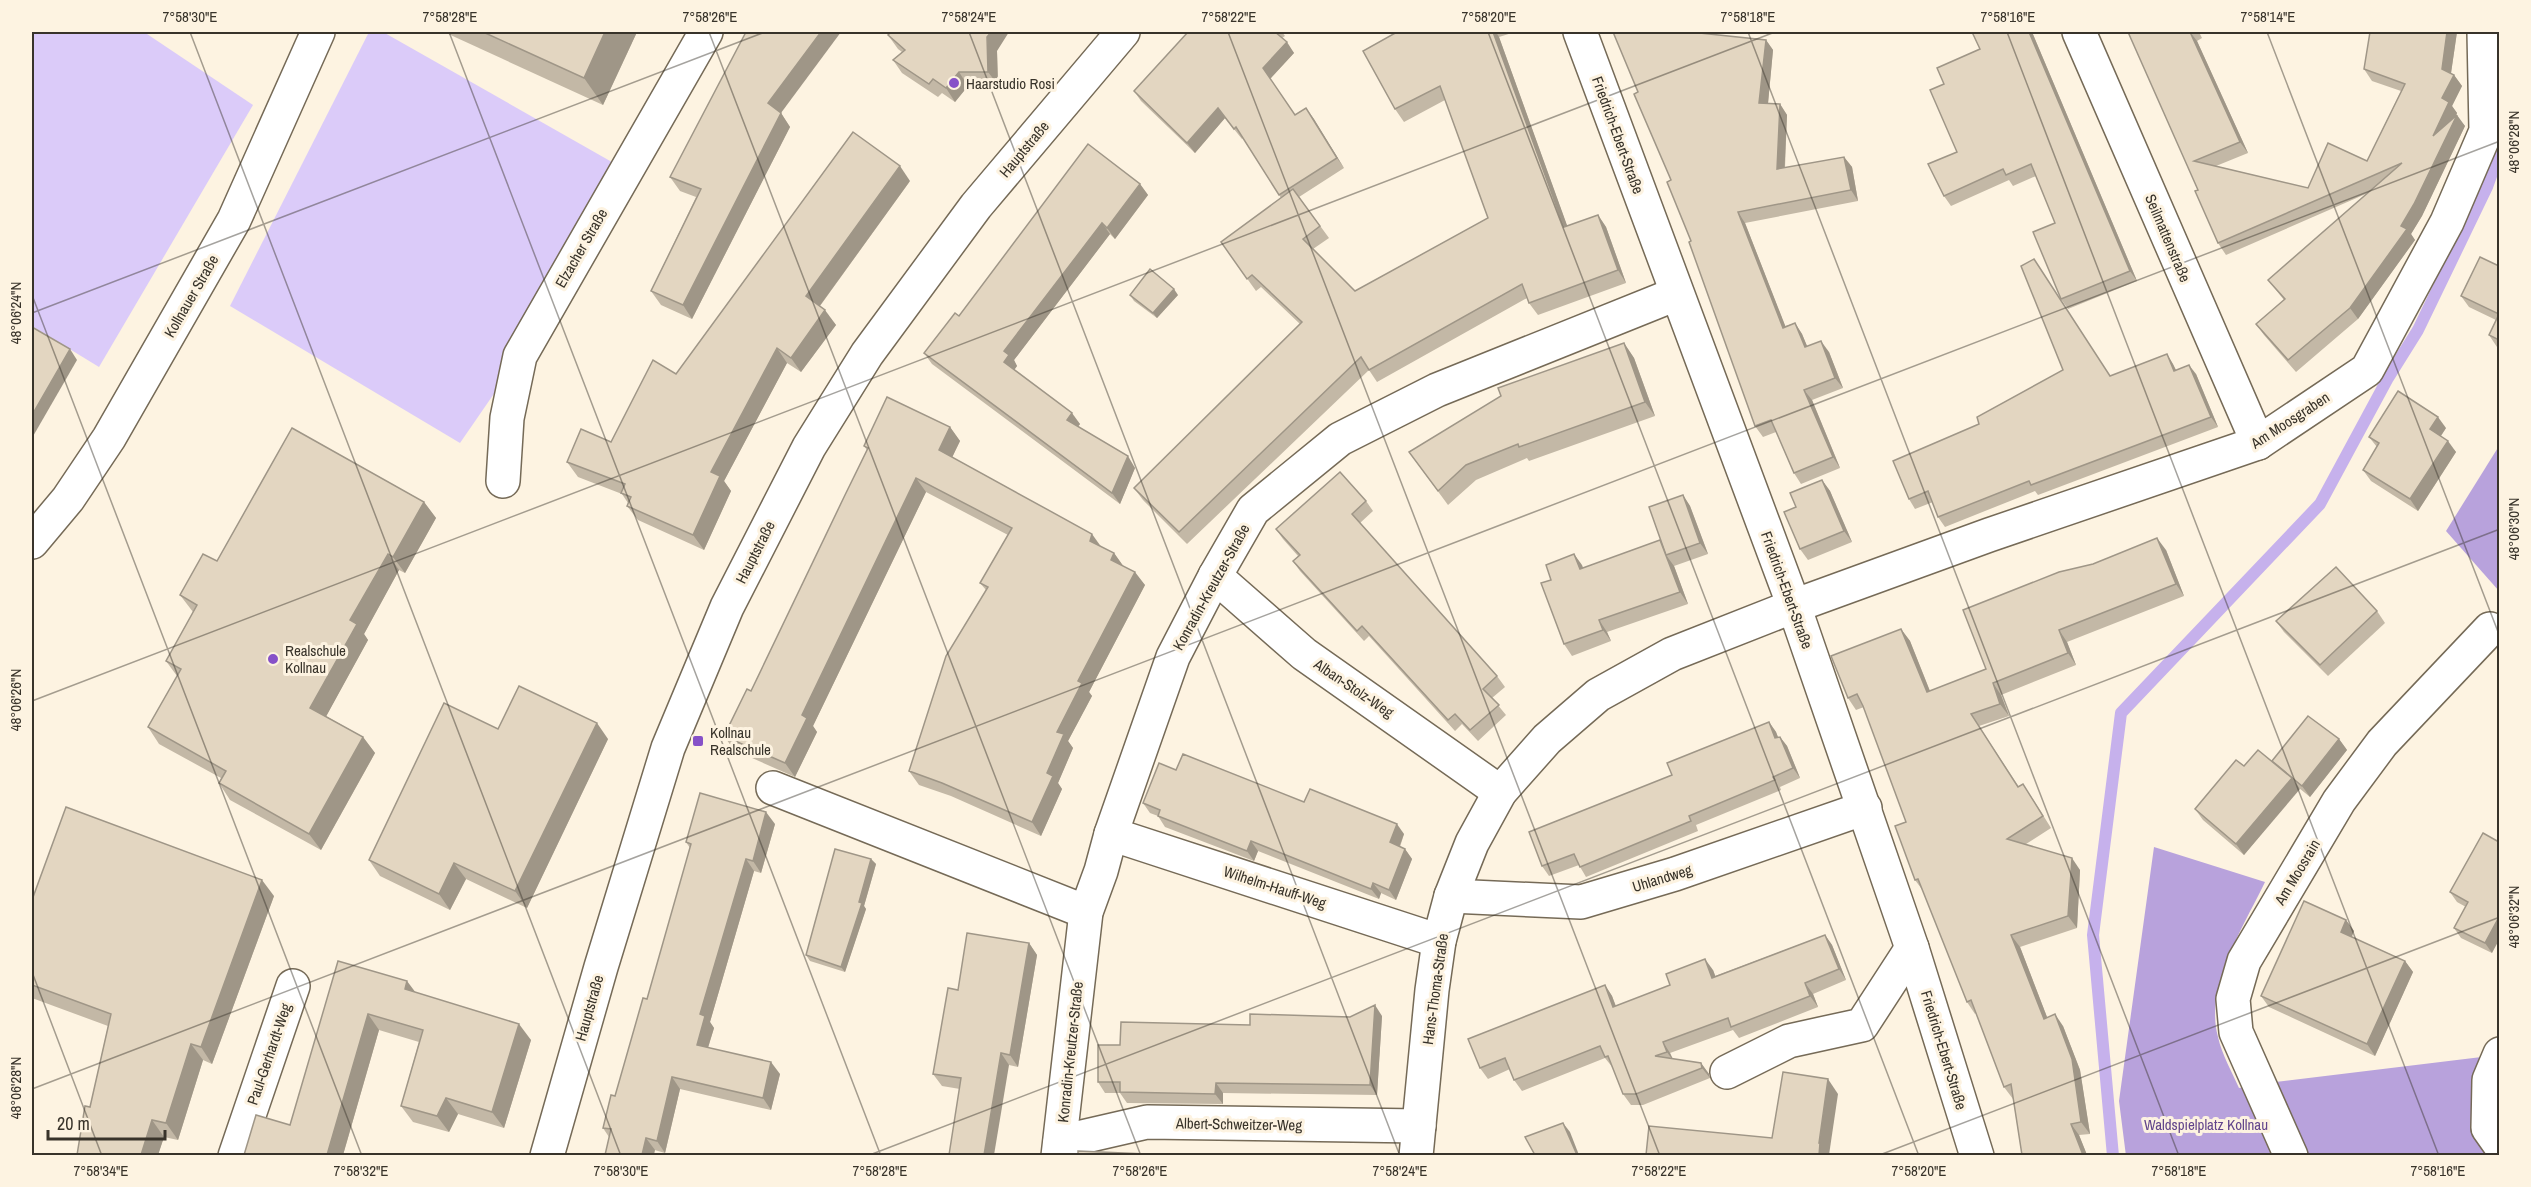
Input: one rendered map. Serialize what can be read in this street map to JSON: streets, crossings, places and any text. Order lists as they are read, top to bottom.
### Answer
{
  "streets": {
    "street": [
      "Friedrich-Ebert-Straße",
      "Hauptstraße",
      "Seilmattenstraße",
      "Elzacher Straße",
      "Kollnauer Straße",
      "Am Moosgraben",
      "Konradin-Kreutzer-Straße",
      "Alban-Stolz-Weg",
      "Am Moosrain",
      "Uhlandweg",
      "Wilhelm-Hauff-Weg",
      "Hans-Thoma-Straße",
      "Paul-Gerhardt-Weg",
      "Albert-Schweitzer-Weg"
    ]
  },
  "crossings": [
    ["Friedrich-Ebert-Straße", "Am Moosgraben"],
    ["Friedrich-Ebert-Straße", "Konradin-Kreutzer-Straße"],
    ["Friedrich-Ebert-Straße", "Uhlandweg"],
    ["Friedrich-Ebert-Straße", "Hans-Thoma-Straße"],
    ["Seilmattenstraße", "Am Moosgraben"],
    ["Am Moosgraben", "Hans-Thoma-Straße"],
    ["Konradin-Kreutzer-Straße", "Alban-Stolz-Weg"],
    ["Konradin-Kreutzer-Straße", "Wilhelm-Hauff-Weg"],
    ["Konradin-Kreutzer-Straße", "Albert-Schweitzer-Weg"],
    ["Alban-Stolz-Weg", "Hans-Thoma-Straße"],
    ["Uhlandweg", "Hans-Thoma-Straße"],
    ["Wilhelm-Hauff-Weg", "Hans-Thoma-Straße"],
    ["Hans-Thoma-Straße", "Albert-Schweitzer-Weg"]
  ],
  "parks": ["Waldspielplatz Kollnau"],
  "places": {
    "other": ["Haarstudio Rosi", "Realschule Kollnau"],
    "transit": ["Kollnau Realschule"]
  },
  "scale_bar": "20 m",
  "coordinates": [
    "7°58'30\"E",
    "7°58'28\"E",
    "7°58'26\"E",
    "7°58'24\"E",
    "7°58'22\"E",
    "7°58'20\"E",
    "7°58'18\"E",
    "7°58'16\"E",
    "7°58'14\"E",
    "48°06'28\"N",
    "48°06'24\"N",
    "48°06'30\"N",
    "48°06'26\"N",
    "48°06'32\"N",
    "7°58'34\"E",
    "7°58'32\"E"
  ]
}
